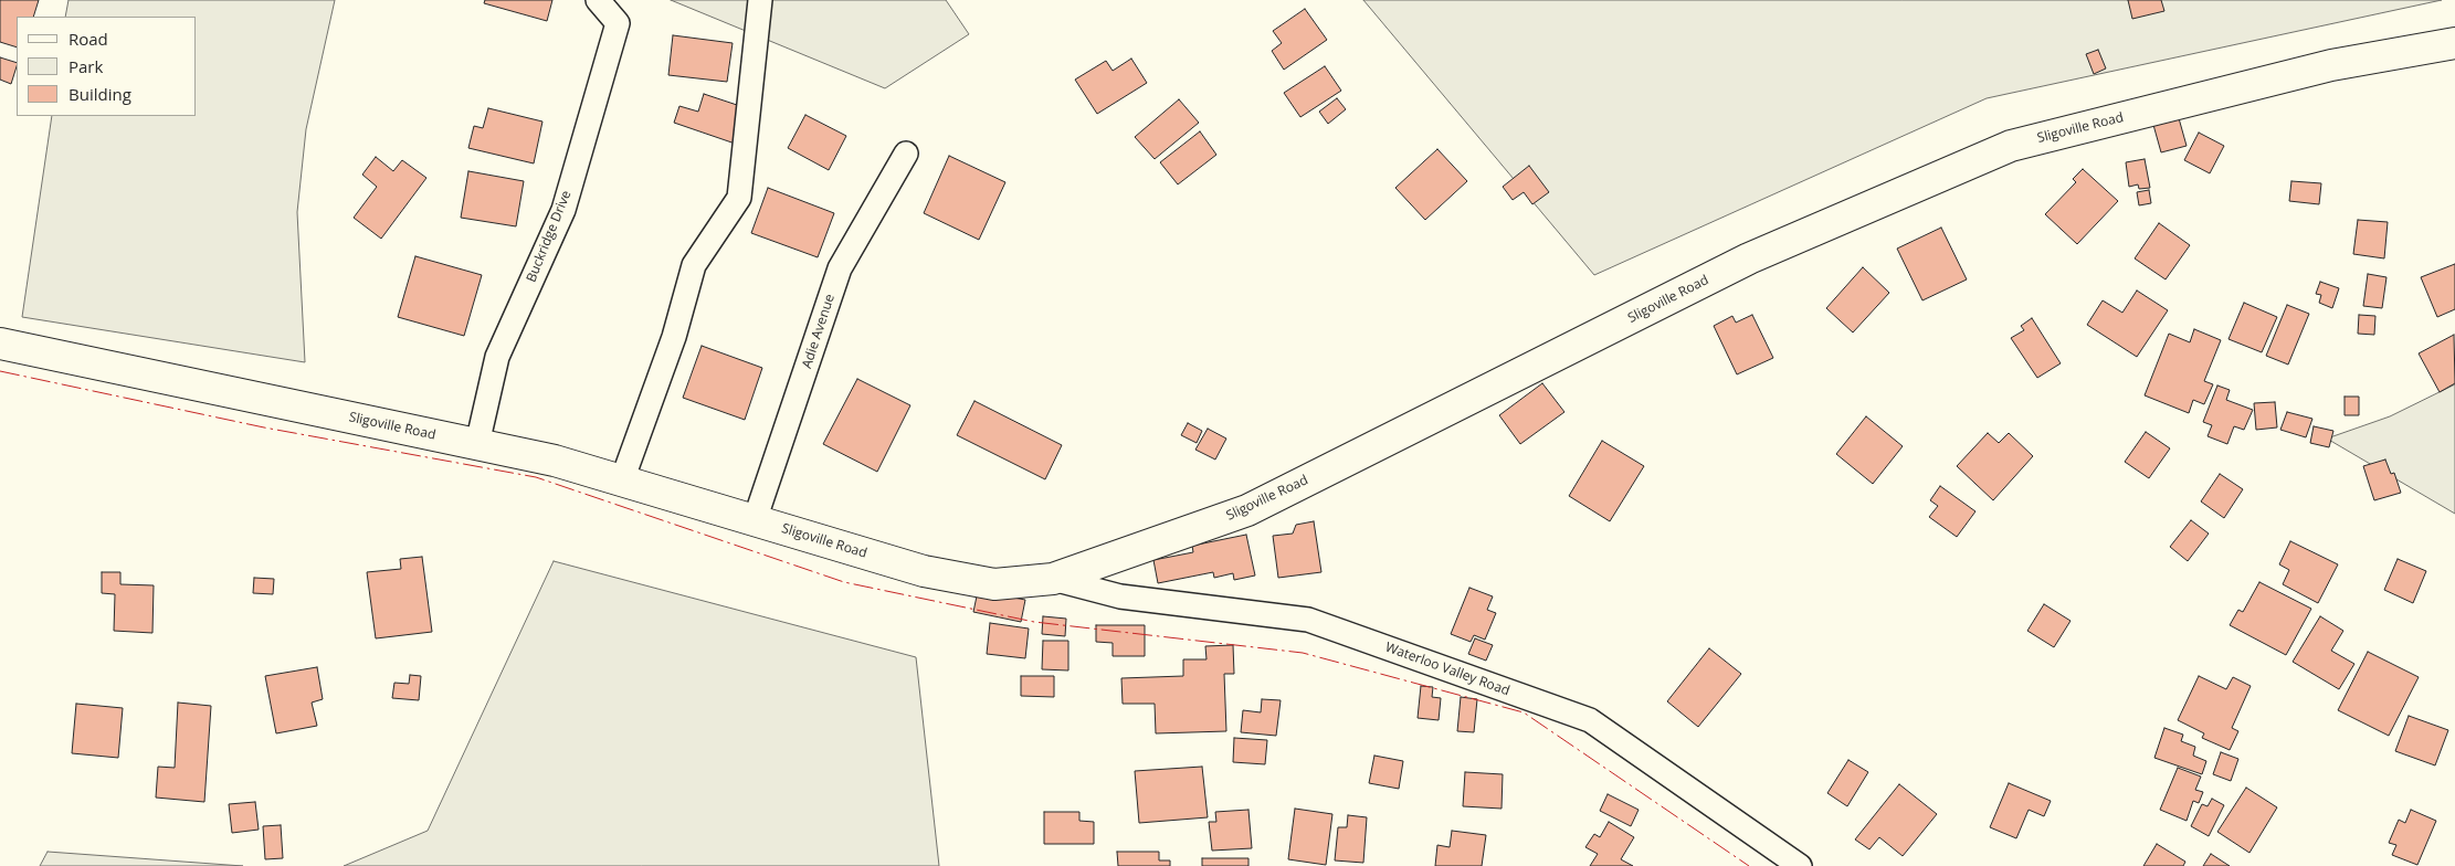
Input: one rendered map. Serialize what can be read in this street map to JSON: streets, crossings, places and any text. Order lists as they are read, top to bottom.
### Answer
{
  "streets": {
    "street": [
      "Sligoville Road",
      "Buckridge Drive",
      "Adie Avenue",
      "Waterloo Valley Road"
    ]
  },
  "crossings": [
    ["Sligoville Road", "Buckridge Drive"],
    ["Sligoville Road", "Adie Avenue"],
    ["Sligoville Road", "Waterloo Valley Road"]
  ],
  "legend": ["Road", "Park", "Building"]
}
